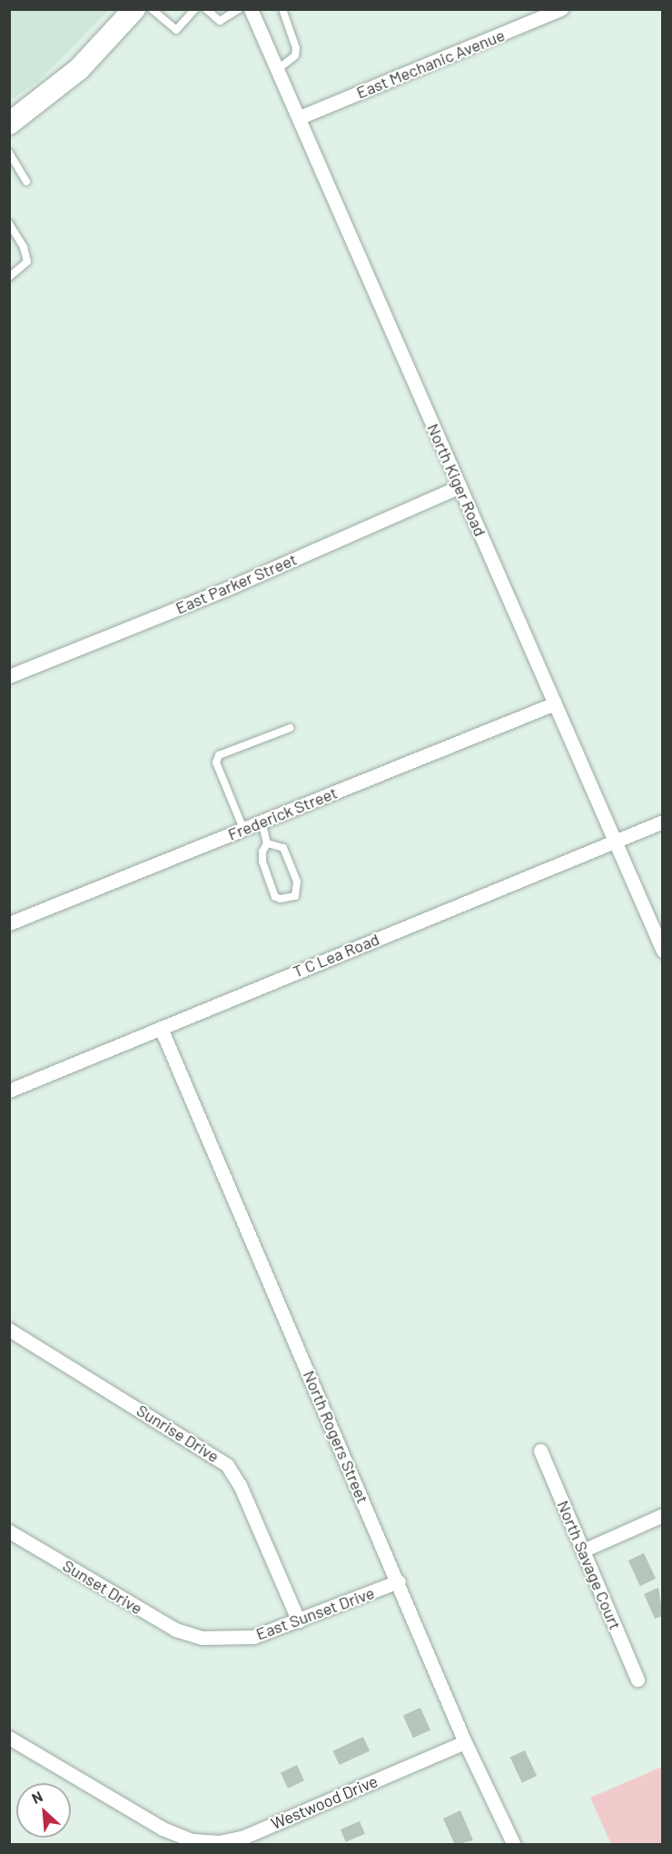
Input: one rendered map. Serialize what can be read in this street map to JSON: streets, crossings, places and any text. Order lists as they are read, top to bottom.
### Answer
{
  "streets": {
    "street": [
      "East Mechanic Avenue",
      "North Kiger Road",
      "East Parker Street",
      "Frederick Street",
      "T C Lea Road",
      "Sunrise Drive",
      "North Rogers Street",
      "North Savage Court",
      "Sunset Drive",
      "East Sunset Drive",
      "Westwood Drive"
    ]
  },
  "crossings": [
    ["East Mechanic Avenue", "North Kiger Road"],
    ["North Kiger Road", "East Parker Street"],
    ["North Kiger Road", "Frederick Street"],
    ["North Kiger Road", "T C Lea Road"],
    ["T C Lea Road", "North Rogers Street"],
    ["Sunrise Drive", "East Sunset Drive"],
    ["North Rogers Street", "East Sunset Drive"],
    ["North Rogers Street", "Westwood Drive"],
    ["Sunset Drive", "East Sunset Drive"]
  ],
  "north": "top left"
}
